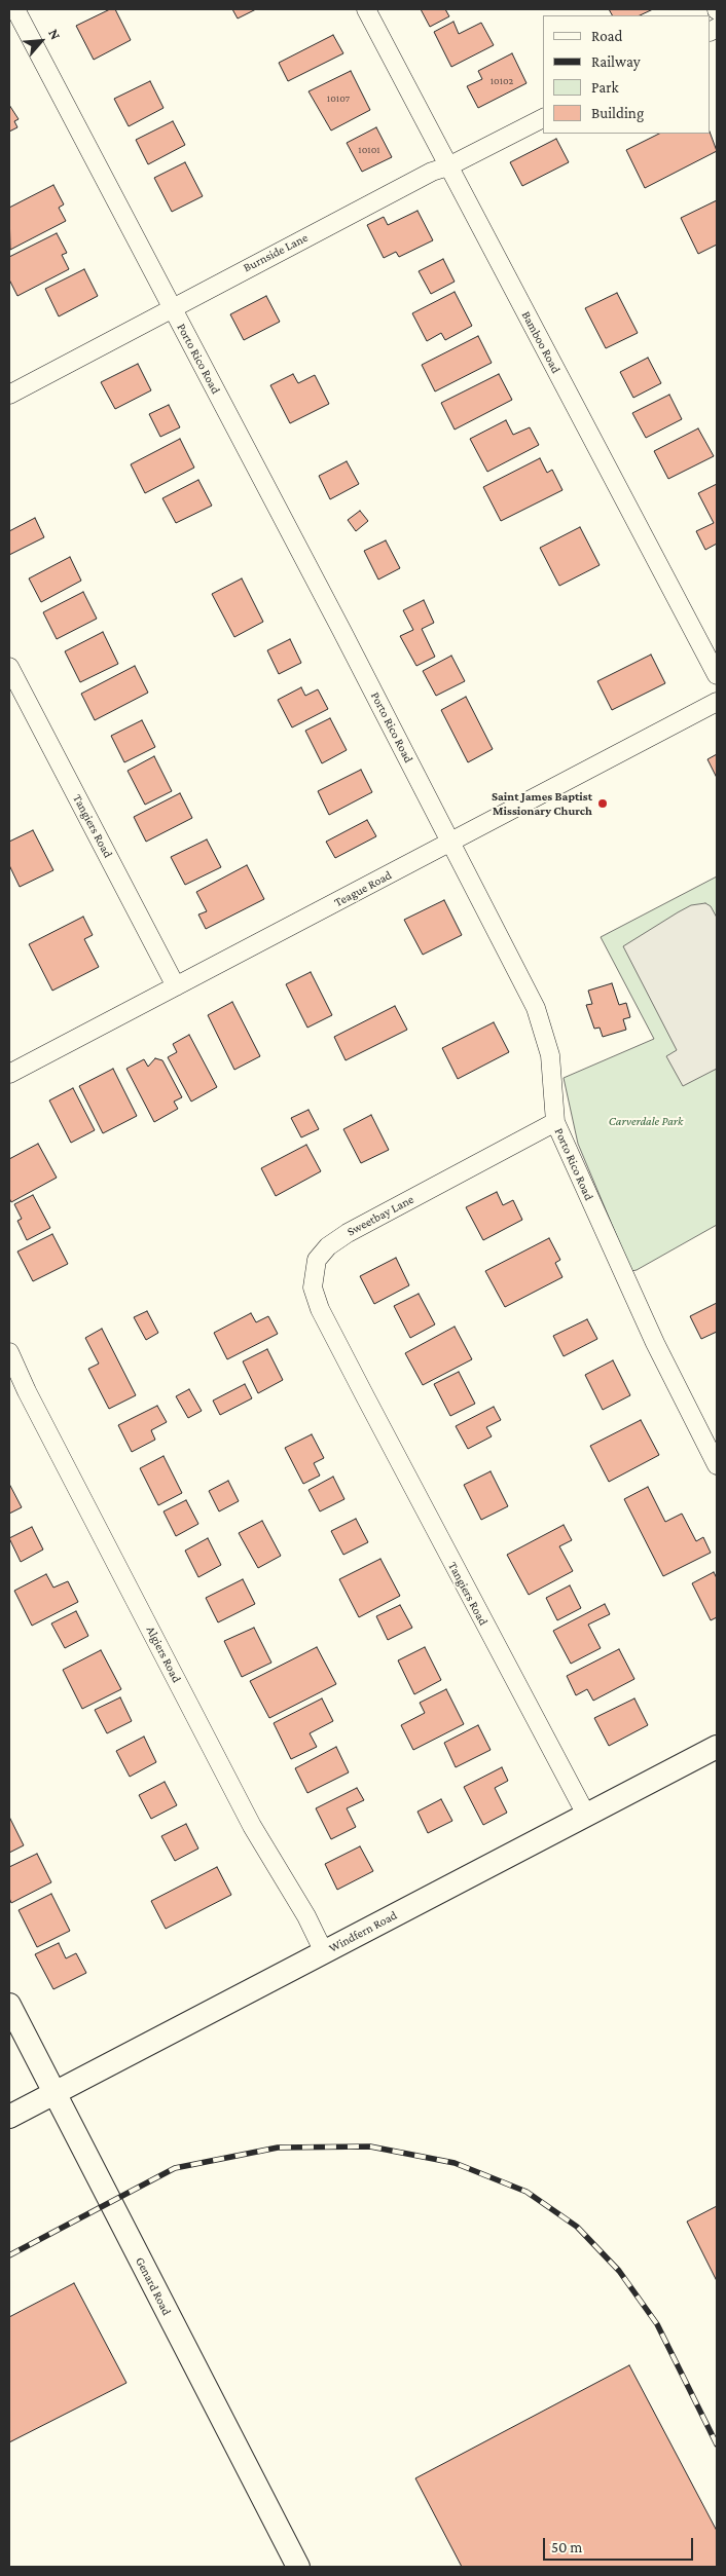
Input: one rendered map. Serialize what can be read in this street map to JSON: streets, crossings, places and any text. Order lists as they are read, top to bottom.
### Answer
{
  "streets": {
    "street": [
      "Burnside Lane",
      "Bamboo Road",
      "Porto Rico Road",
      "Tangiers Road",
      "Teague Road",
      "Sweetbay Lane",
      "Algiers Road",
      "Windfern Road",
      "Genard Road"
    ]
  },
  "crossings": [
    ["Burnside Lane", "Bamboo Road"],
    ["Burnside Lane", "Porto Rico Road"],
    ["Porto Rico Road", "Teague Road"],
    ["Porto Rico Road", "Sweetbay Lane"],
    ["Tangiers Road", "Teague Road"],
    ["Tangiers Road", "Sweetbay Lane"],
    ["Tangiers Road", "Windfern Road"],
    ["Algiers Road", "Windfern Road"],
    ["Windfern Road", "Genard Road"]
  ],
  "parks": ["Carverdale Park"],
  "places": ["Saint James Baptist Missionary Church"],
  "house_numbers": ["10102", "10107", "10101"],
  "legend": [
    "Road",
    "Railway",
    "Park",
    "Building"
  ],
  "scale_bar": "50 m",
  "north": "top right"
}
